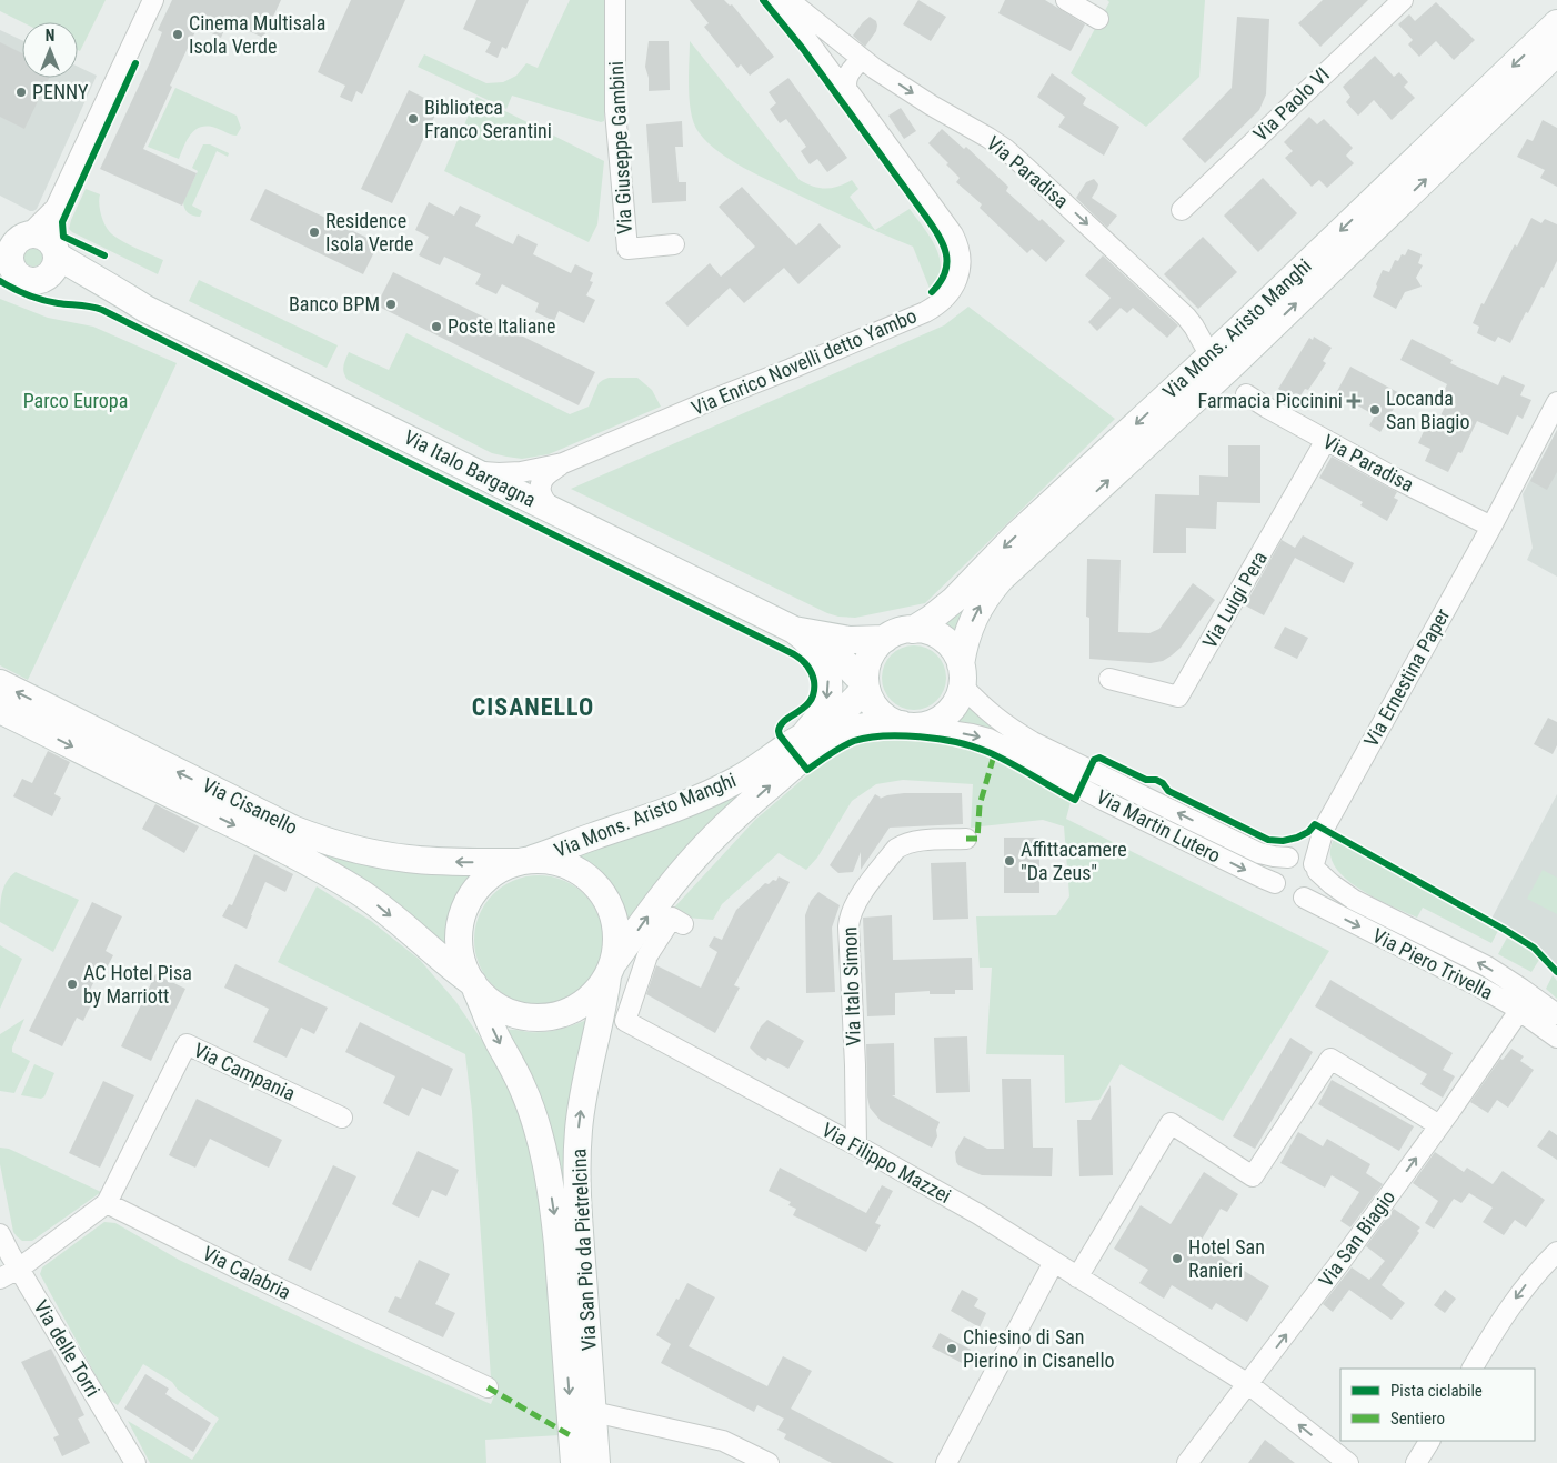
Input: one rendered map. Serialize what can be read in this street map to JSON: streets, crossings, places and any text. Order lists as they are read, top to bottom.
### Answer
{
  "streets": {
    "main road": [
      "Via Mons. Aristo Manghi",
      "Via Italo Bargagna",
      "Via Cisanello",
      "Via San Pio da Pietrelcina"
    ],
    "street": [
      "Via Paolo VI",
      "Via Giuseppe Gambini",
      "Via Paradisa",
      "Via Enrico Novelli detto Yambo",
      "Via Luigi Pera",
      "Via Ernestina Paper",
      "Via Martin Lutero",
      "Via Piero Trivella",
      "Via Italo Simon",
      "Via Campania",
      "Via Filippo Mazzei",
      "Via San Biagio",
      "Via Calabria",
      "Via delle Torri"
    ]
  },
  "crossings": [
    ["Via Paradisa", "Via Mons. Aristo Manghi"],
    ["Via Paradisa", "Via Luigi Pera"],
    ["Via Paradisa", "Via Ernestina Paper"],
    ["Via Mons. Aristo Manghi", "Via Italo Bargagna"],
    ["Via Mons. Aristo Manghi", "Via Cisanello"],
    ["Via Mons. Aristo Manghi", "Via Martin Lutero"],
    ["Via Mons. Aristo Manghi", "Via San Pio da Pietrelcina"],
    ["Via Enrico Novelli detto Yambo", "Via Italo Bargagna"],
    ["Via Italo Bargagna", "Via Martin Lutero"],
    ["Via Ernestina Paper", "Via Martin Lutero"],
    ["Via Ernestina Paper", "Via Piero Trivella"],
    ["Via Cisanello", "Via San Pio da Pietrelcina"],
    ["Via Martin Lutero", "Via Piero Trivella"],
    ["Via Piero Trivella", "Via San Biagio"],
    ["Via Italo Simon", "Via Filippo Mazzei"],
    ["Via Campania", "Via Calabria"],
    ["Via Filippo Mazzei", "Via San Biagio"]
  ],
  "one_way": ["Via Paradisa"],
  "districts": ["CISANELLO"],
  "parks": ["Parco Europa"],
  "places": {
    "other": [
      "Cinema Multisala Isola Verde",
      "PENNY",
      "Biblioteca Franco Serantini",
      "Residence Isola Verde",
      "Banco BPM",
      "Poste Italiane",
      "Locanda San Biagio",
      "Affittacamere \"Da Zeus\"",
      "AC Hotel Pisa by Marriott",
      "Hotel San Ranieri",
      "Chiesino di San Pierino in Cisanello"
    ],
    "health": ["Farmacia Piccinini"]
  },
  "legend": ["Pista ciclabile", "Sentiero"],
  "north": "top"
}
